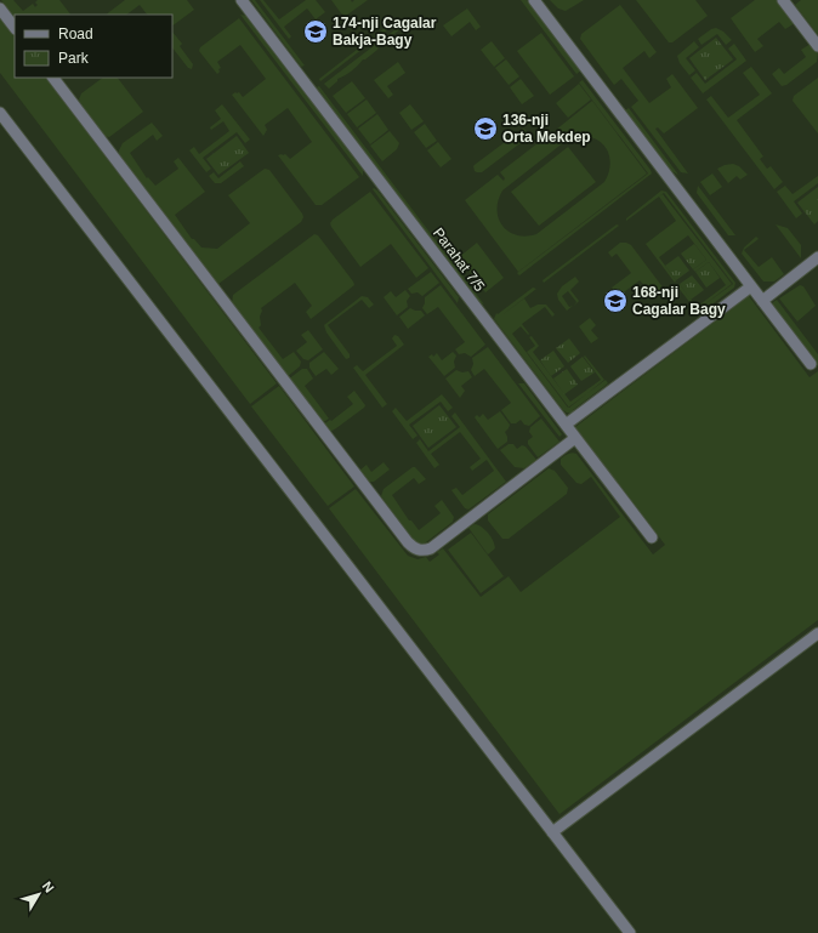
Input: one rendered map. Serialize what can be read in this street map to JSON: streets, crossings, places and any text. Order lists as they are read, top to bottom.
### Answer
{
  "streets": {
    "street": ["Parahat 7/5"]
  },
  "places": {
    "school or university": ["174-nji Cagalar Bakja-Bagy", "136-nji Orta Mekdep", "168-nji Cagalar Bagy"]
  },
  "legend": ["Road", "Park"],
  "north": "top right"
}
